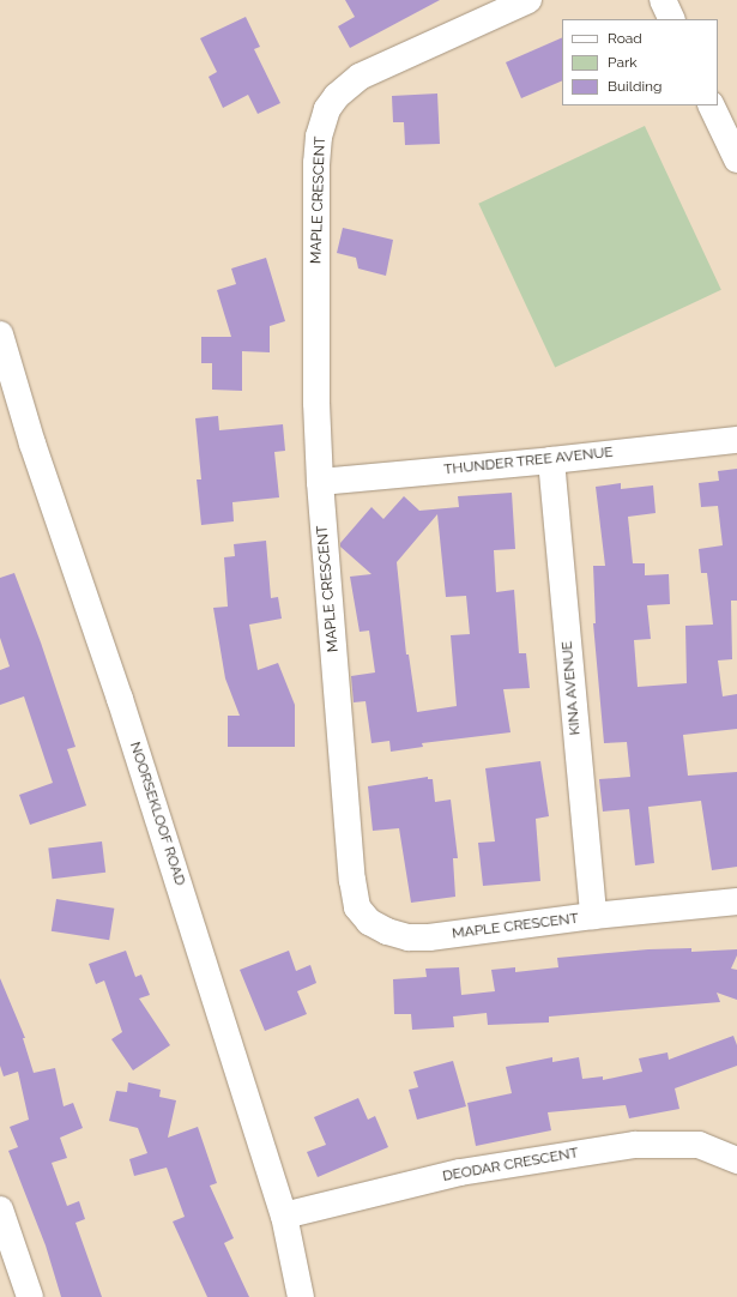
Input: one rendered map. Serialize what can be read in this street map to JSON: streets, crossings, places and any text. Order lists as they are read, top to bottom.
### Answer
{
  "streets": {
    "street": [
      "MAPLE CRESCENT",
      "THUNDER TREE AVENUE",
      "KINA AVENUE",
      "NOORSEKLOOF ROAD",
      "DEODAR CRESCENT"
    ]
  },
  "crossings": [
    ["MAPLE CRESCENT", "THUNDER TREE AVENUE"],
    ["MAPLE CRESCENT", "KINA AVENUE"],
    ["THUNDER TREE AVENUE", "KINA AVENUE"],
    ["NOORSEKLOOF ROAD", "DEODAR CRESCENT"]
  ],
  "legend": ["Road", "Park", "Building"]
}
